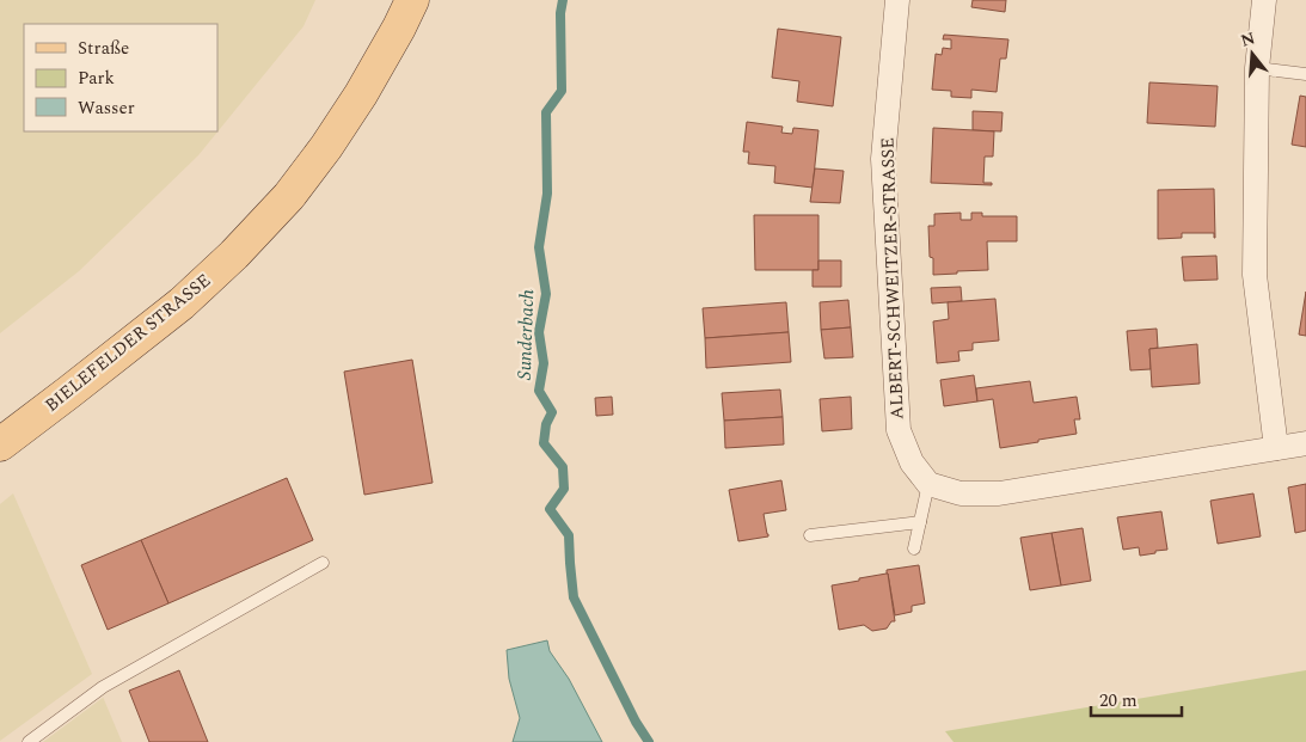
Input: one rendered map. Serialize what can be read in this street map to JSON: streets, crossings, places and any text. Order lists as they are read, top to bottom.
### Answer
{
  "streets": {
    "main road": ["BIELEFELDER STRASSE"],
    "street": ["ALBERT-SCHWEITZER-STRASSE"]
  },
  "water": ["Sunderbach"],
  "legend": ["Straße", "Park", "Wasser"],
  "scale_bar": "20 m",
  "north": "top"
}
